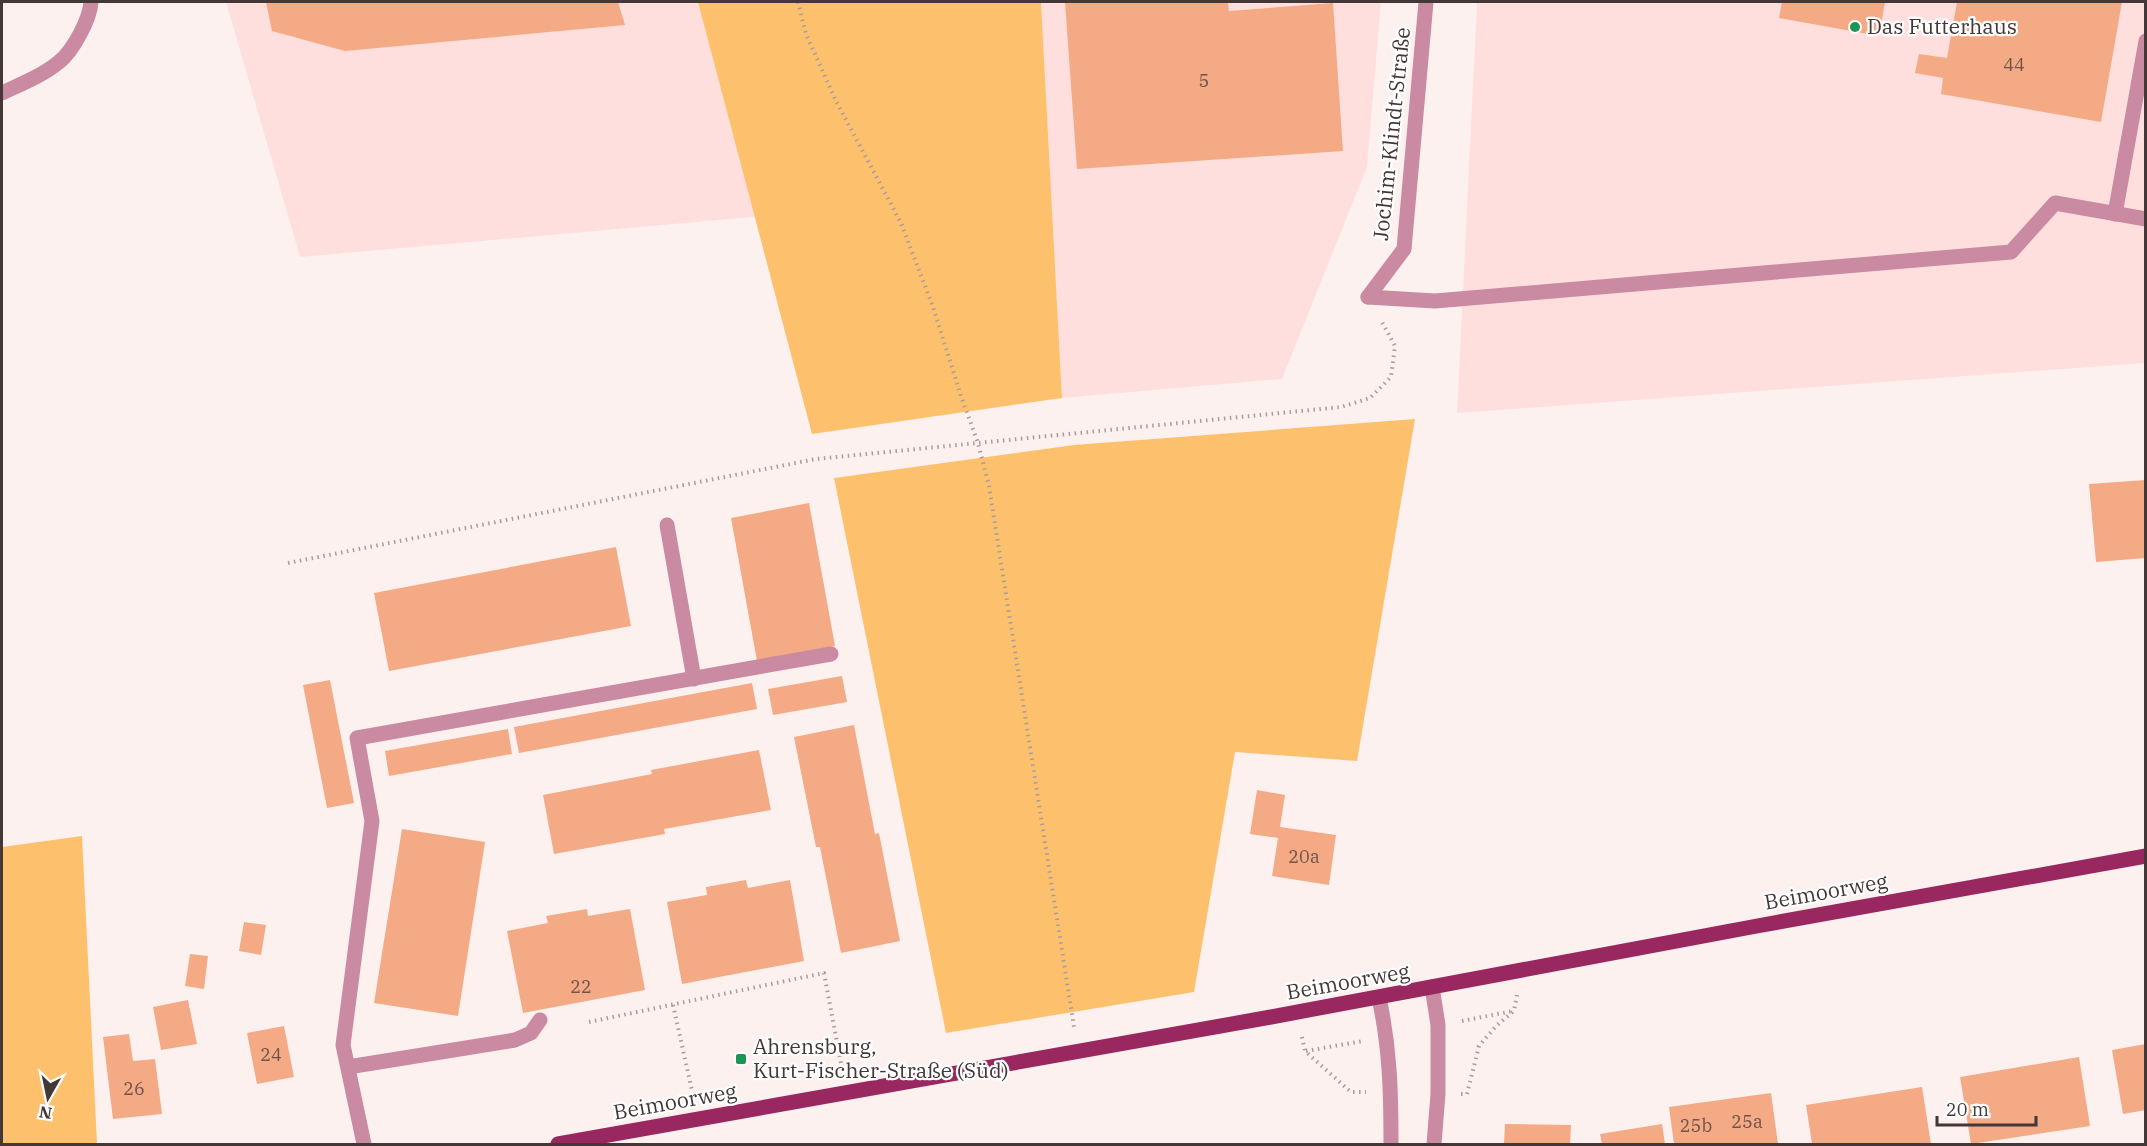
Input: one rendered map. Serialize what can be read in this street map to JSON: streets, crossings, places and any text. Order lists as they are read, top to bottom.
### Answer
{
  "streets": {
    "main road": ["Beimoorweg"],
    "street": ["Jochim-Klindt-Straße"]
  },
  "places": {
    "other": ["Das Futterhaus"],
    "transit": ["Ahrensburg, Kurt-Fischer-Straße (Süd)"]
  },
  "house_numbers": [
    "44",
    "5",
    "20a",
    "22",
    "24",
    "26",
    "25a",
    "25b"
  ],
  "scale_bar": "20 m",
  "north": "bottom"
}
